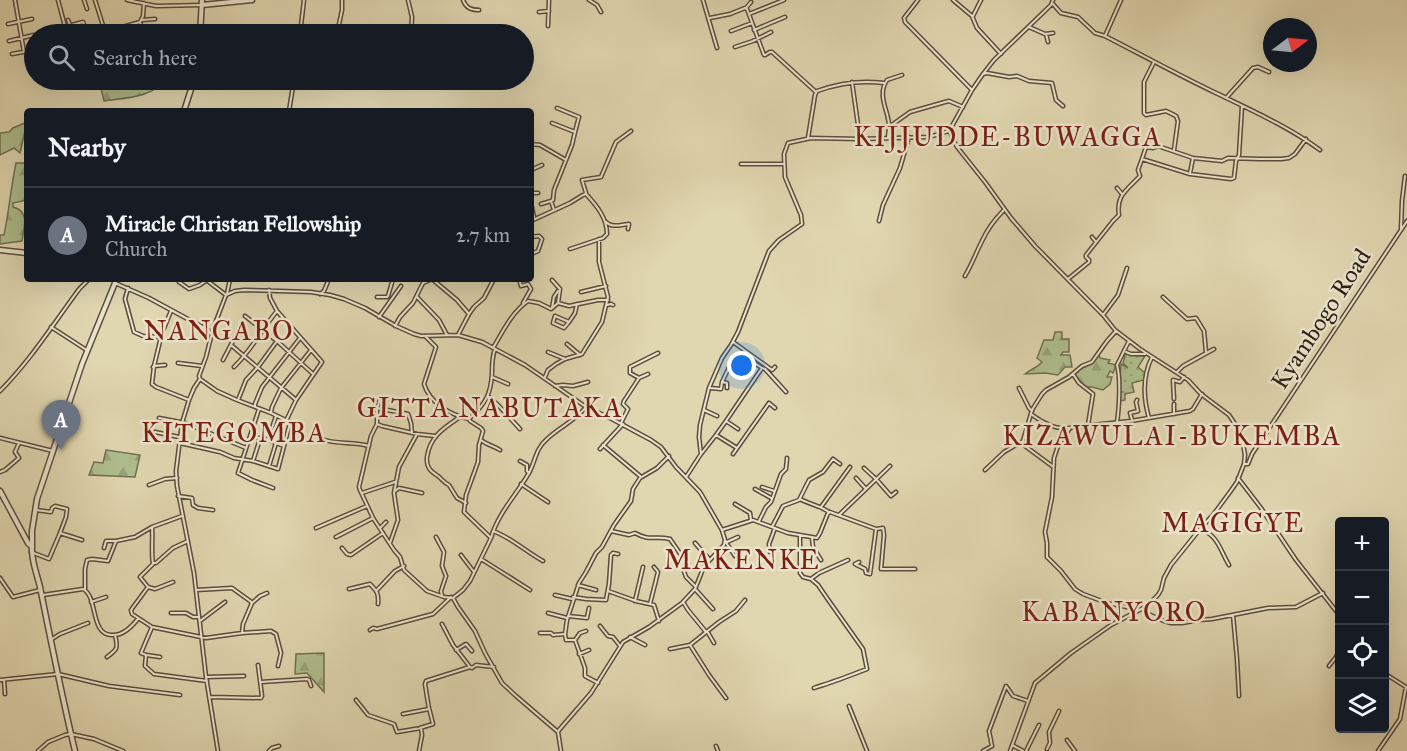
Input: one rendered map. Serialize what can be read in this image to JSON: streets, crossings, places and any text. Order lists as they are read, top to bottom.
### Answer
{
  "streets": {
    "street": ["Kyambogo Road"]
  },
  "districts": [
    "KIJJUDDE-BUWAGGA",
    "NANGABO",
    "GITTA NABUTAKA",
    "KITEGOMBA",
    "KIZAWULAI-BUKEMBA",
    "MAGIGYE",
    "MAKENKE",
    "KABANYORO"
  ],
  "north": "right",
  "page": {
    "search": "Search here",
    "heading": "Nearby",
    "list": [
      {
        "mark": "A",
        "name": "Miracle Christan Fellowship",
        "note": "Church",
        "value": "2.7 km"
      }
    ],
    "pins": "A",
    "map_buttons": ["+", "−"]
  }
}
